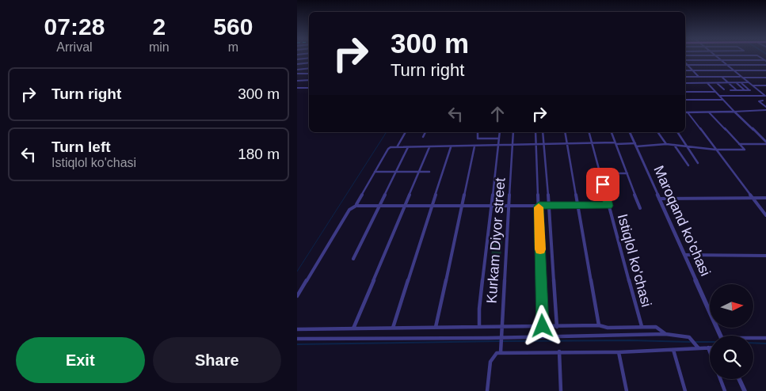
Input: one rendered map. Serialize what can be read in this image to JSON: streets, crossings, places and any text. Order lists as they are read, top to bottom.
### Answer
{
  "streets": {
    "street": ["Maroqand ko'chasi", "Kurkam Diyor street", "Istiqlol ko'chasi"]
  },
  "north": "right",
  "page": {
    "eta": [
      "07:28",
      "Arrival",
      "2",
      "min",
      "560",
      "m"
    ],
    "turn": ["300 m", "Turn right"],
    "list": [
      {
        "name": "Turn right",
        "value": "300 m"
      },
      {
        "name": "Turn left",
        "note": "Istiqlol ko'chasi",
        "value": "180 m"
      }
    ],
    "buttons": ["Exit", "Share"]
  }
}
